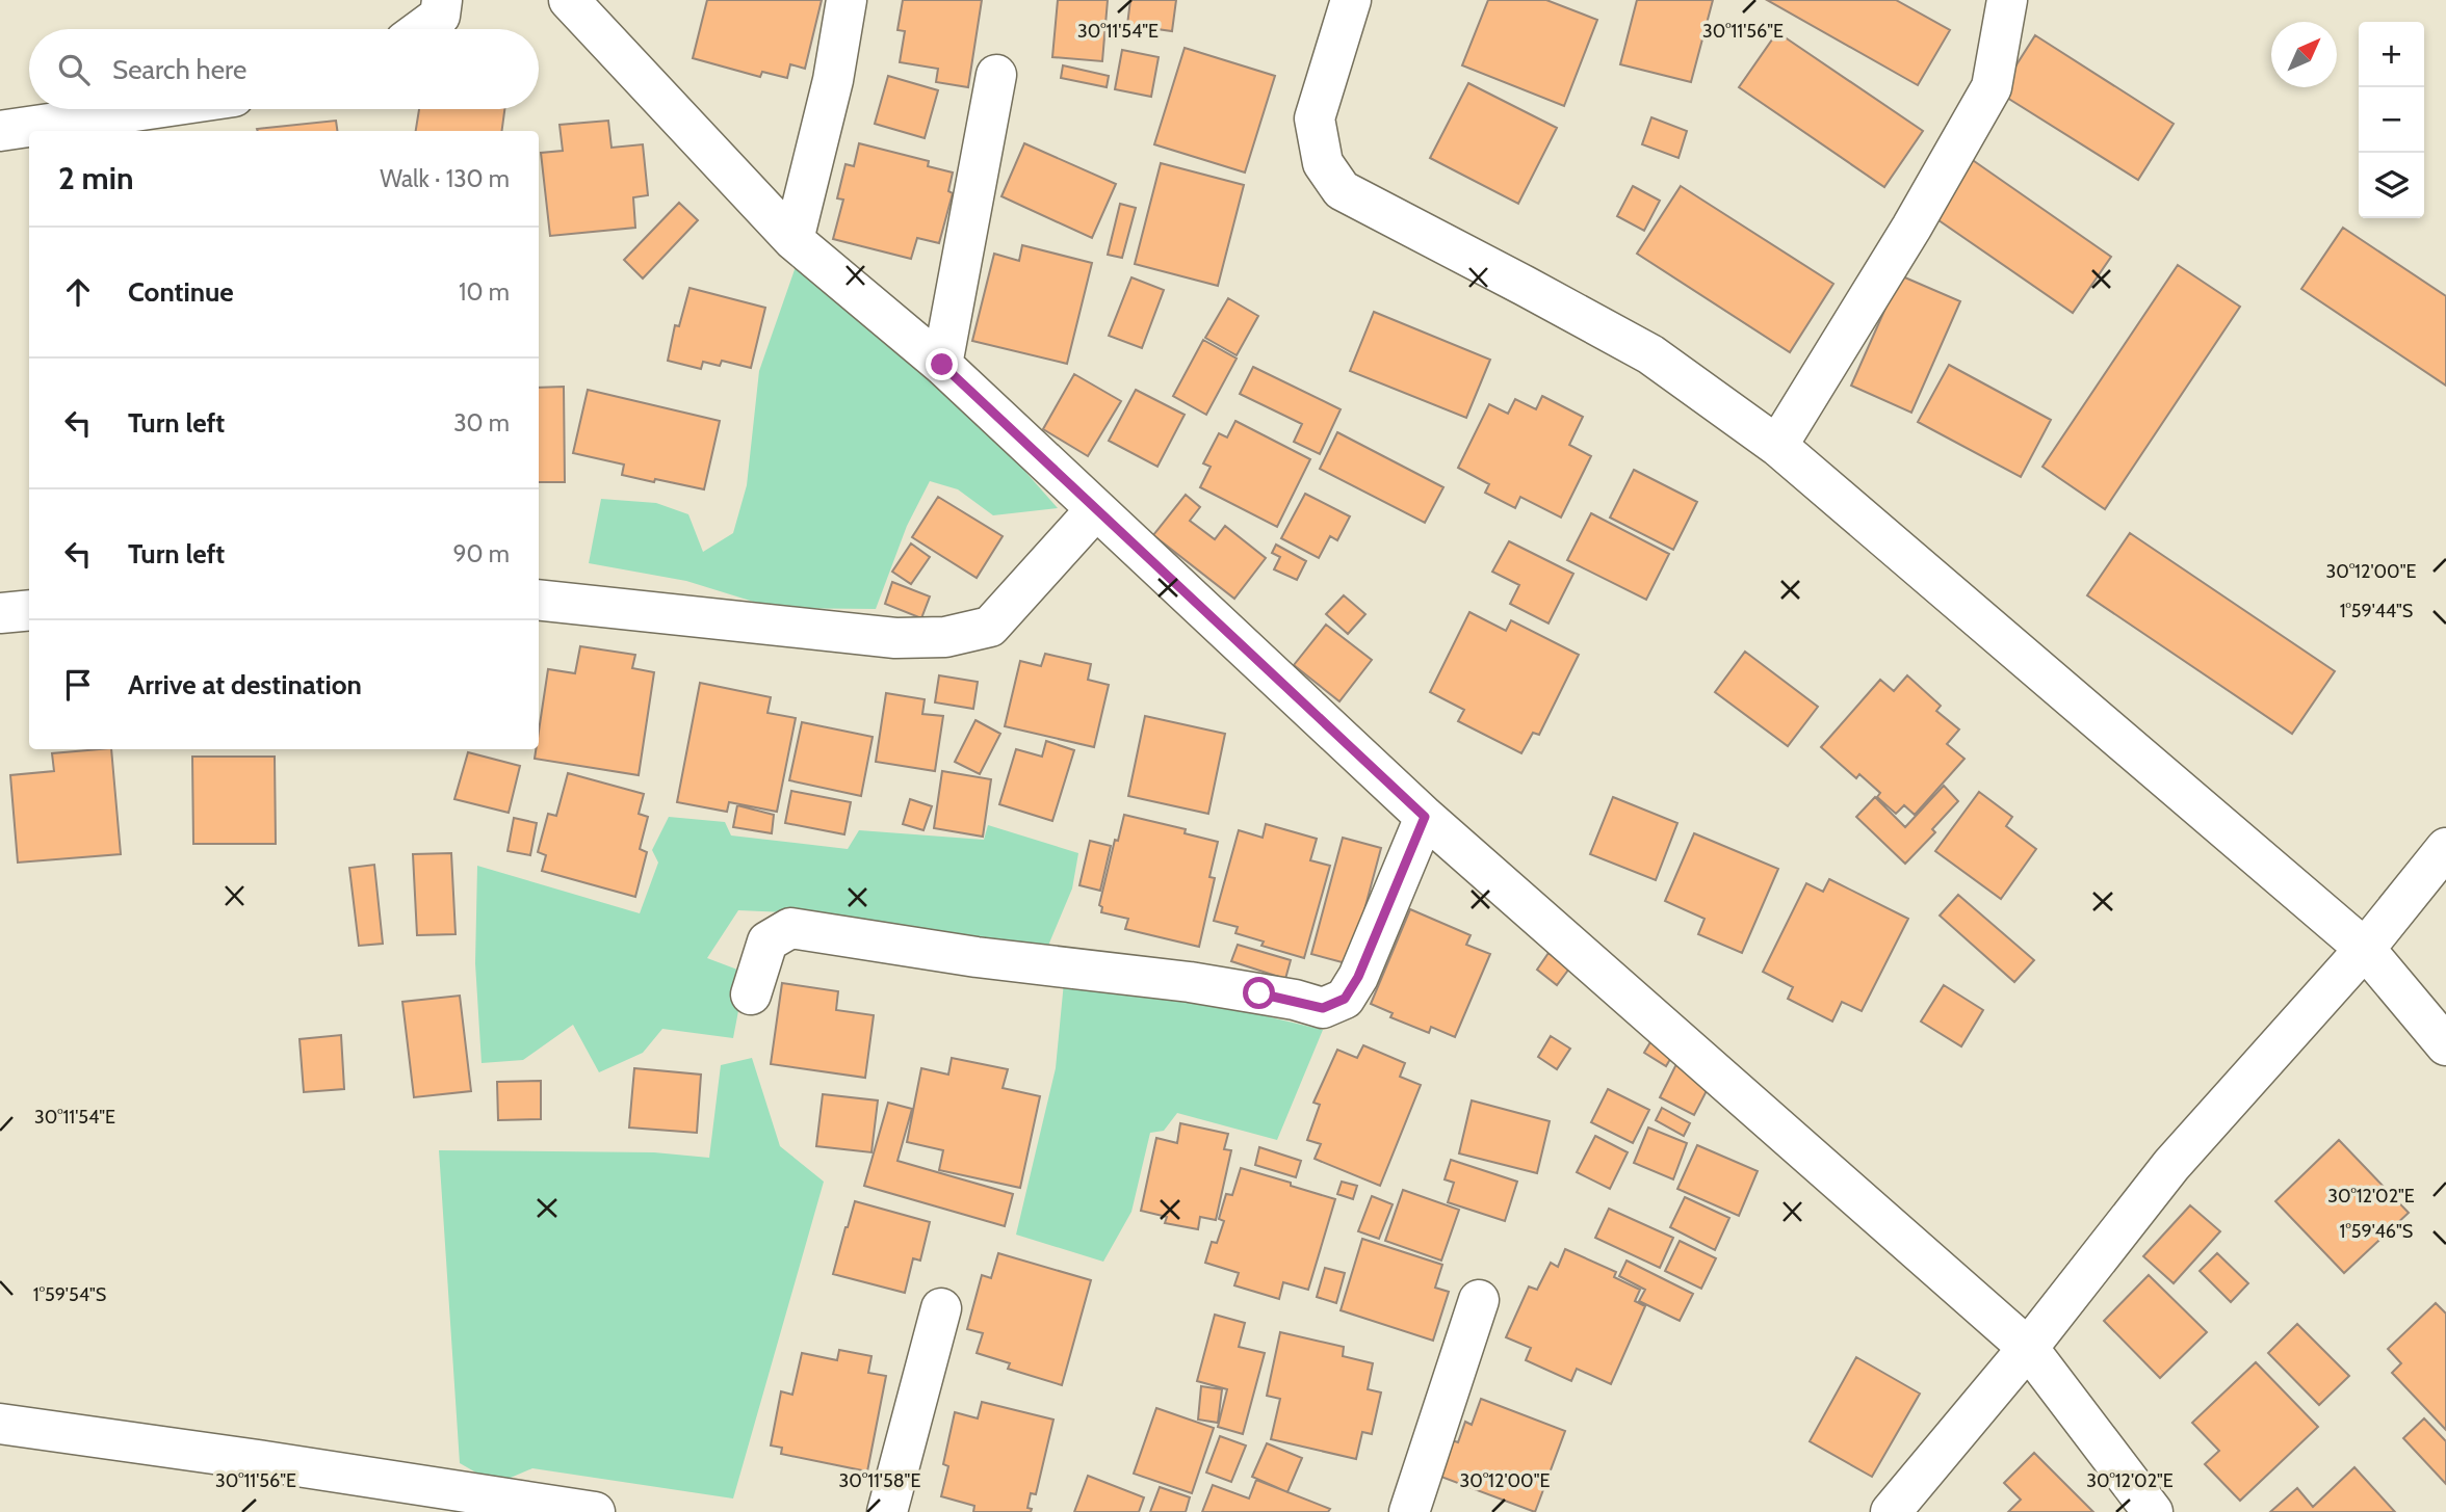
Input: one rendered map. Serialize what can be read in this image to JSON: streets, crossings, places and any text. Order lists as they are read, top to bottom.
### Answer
{
  "north": "top right",
  "page": {
    "map_buttons": ["+", "−"],
    "search": "Search here",
    "heading": ["2 min", "Walk · 130 m"],
    "list": [
      ["Continue", "10 m"],
      ["Turn left", "30 m"],
      ["Turn left", "90 m"],
      "Arrive at destination"
    ]
  },
  "coordinates": [
    "30°11'54\"E",
    "30°11'56\"E",
    "30°12'00\"E",
    "1°59'44\"S",
    "30°12'02\"E",
    "1°59'46\"S",
    "1°59'54\"S",
    "30°11'58\"E"
  ]
}
